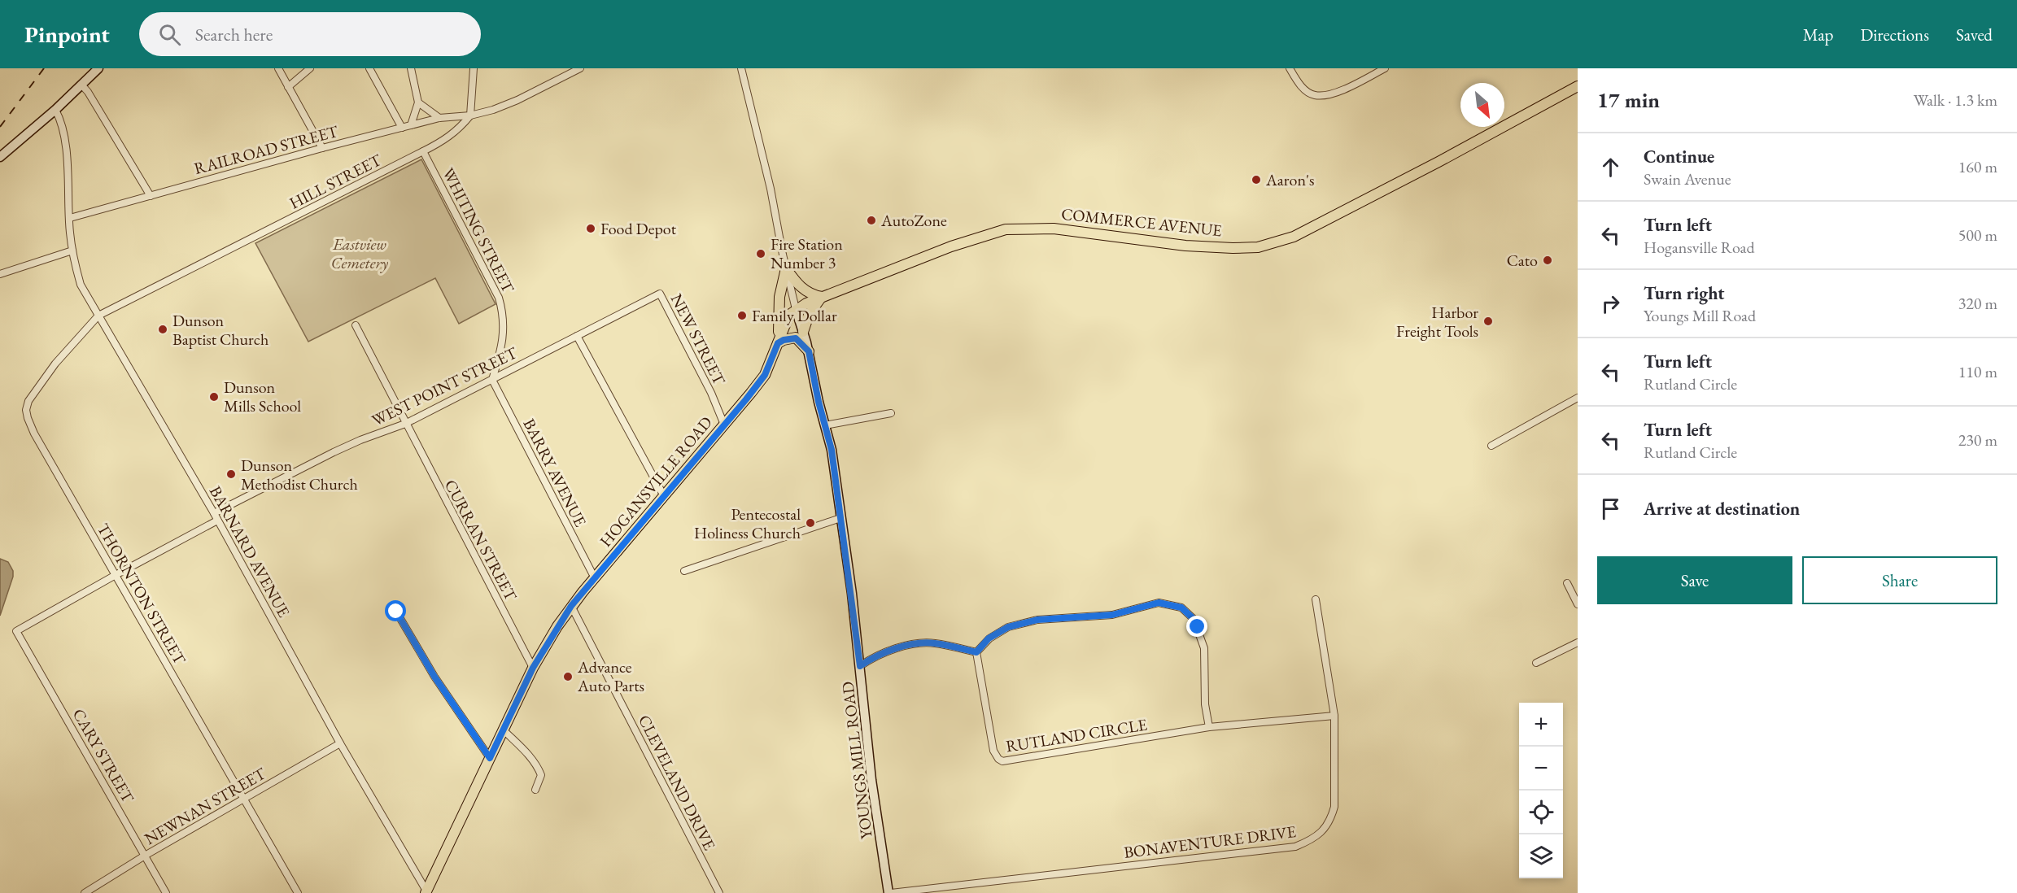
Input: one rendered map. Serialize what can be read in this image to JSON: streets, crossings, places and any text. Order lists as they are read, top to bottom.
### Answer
{
  "streets": {
    "main road": ["COMMERCE AVENUE", "HOGANSVILLE ROAD"],
    "street": [
      "RAILROAD STREET",
      "HILL STREET",
      "WHITING STREET",
      "NEW STREET",
      "WEST POINT STREET",
      "BARRY AVENUE",
      "CURRAN STREET",
      "BARNARD AVENUE",
      "THORNTON STREET",
      "RUTLAND CIRCLE",
      "CARY STREET",
      "YOUNGS MILL ROAD",
      "CLEVELAND DRIVE",
      "NEWNAN STREET",
      "BONAVENTURE DRIVE"
    ]
  },
  "crossings": [
    ["RAILROAD STREET", "HILL STREET"],
    ["RAILROAD STREET", "BARNARD AVENUE"],
    ["HILL STREET", "WHITING STREET"],
    ["HILL STREET", "BARNARD AVENUE"],
    ["HILL STREET", "THORNTON STREET"],
    ["COMMERCE AVENUE", "HOGANSVILLE ROAD"],
    ["COMMERCE AVENUE", "YOUNGS MILL ROAD"],
    ["WHITING STREET", "WEST POINT STREET"],
    ["WHITING STREET", "BARRY AVENUE"],
    ["NEW STREET", "WEST POINT STREET"],
    ["NEW STREET", "HOGANSVILLE ROAD"],
    ["WEST POINT STREET", "BARRY AVENUE"],
    ["WEST POINT STREET", "CURRAN STREET"],
    ["WEST POINT STREET", "BARNARD AVENUE"],
    ["BARRY AVENUE", "HOGANSVILLE ROAD"],
    ["HOGANSVILLE ROAD", "CURRAN STREET"],
    ["HOGANSVILLE ROAD", "BARNARD AVENUE"],
    ["HOGANSVILLE ROAD", "YOUNGS MILL ROAD"],
    ["HOGANSVILLE ROAD", "CLEVELAND DRIVE"],
    ["BARNARD AVENUE", "THORNTON STREET"],
    ["BARNARD AVENUE", "NEWNAN STREET"],
    ["THORNTON STREET", "CARY STREET"],
    ["THORNTON STREET", "NEWNAN STREET"],
    ["RUTLAND CIRCLE", "BONAVENTURE DRIVE"],
    ["CARY STREET", "NEWNAN STREET"],
    ["YOUNGS MILL ROAD", "BONAVENTURE DRIVE"]
  ],
  "parks": ["Eastview Cemetery"],
  "places": [
    "Aaron's",
    "AutoZone",
    "Food Depot",
    "Fire Station Number 3",
    "Cato",
    "Family Dollar",
    "Harbor Freight Tools",
    "Dunson Baptist Church",
    "Dunson Mills School",
    "Dunson Methodist Church",
    "Pentecostal Holiness Church",
    "Advance Auto Parts"
  ],
  "north": "bottom right",
  "page": {
    "header": "Pinpoint",
    "search": "Search here",
    "nav": ["Map", "Directions", "Saved"],
    "heading": ["17 min", "Walk · 1.3 km"],
    "list": [
      ["Continue", "Swain Avenue", "160 m"],
      ["Turn left", "Hogansville Road", "500 m"],
      ["Turn right", "Youngs Mill Road", "320 m"],
      ["Turn left", "Rutland Circle", "110 m"],
      ["Turn left", "Rutland Circle", "230 m"],
      "Arrive at destination"
    ],
    "buttons": ["Save", "Share"],
    "map_buttons": ["+", "−"]
  }
}
